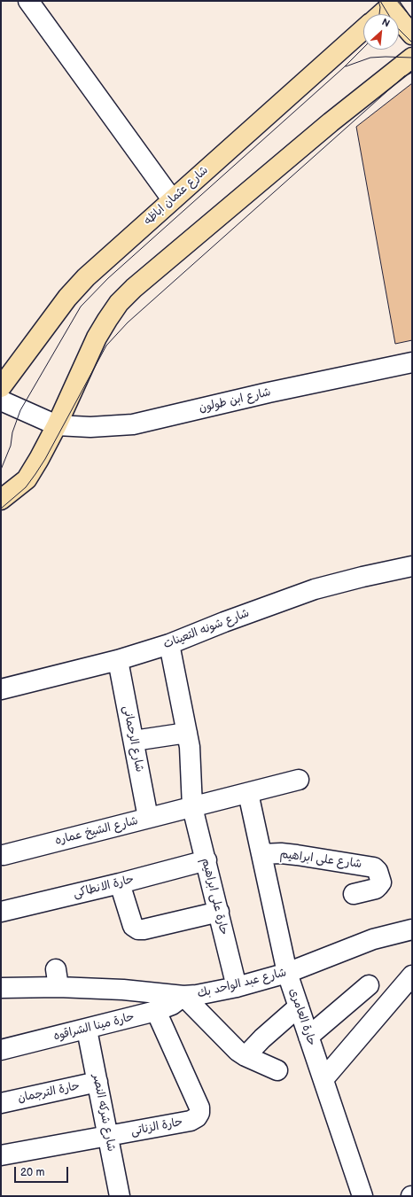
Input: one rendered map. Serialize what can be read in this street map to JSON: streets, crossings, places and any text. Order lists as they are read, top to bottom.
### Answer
{
  "streets": {
    "main road": ["شارع عثمان اباظه"],
    "street": [
      "شارع ابن طولون",
      "شارع شونه التعينات",
      "شارع الرحمانى",
      "شارع الشيخ عماره",
      "شارع على ابراهيم",
      "حارة الانطاكى",
      "حارة على ابراهيم",
      "شارع عبد الواحد بك",
      "حارة العامرى",
      "حارة مينا الشراقوه",
      "حارة الترجمان",
      "شارع شركه النصر",
      "حارة الزناتى"
    ]
  },
  "crossings": [
    ["شارع شونه التعينات", "شارع الرحمانى"],
    ["شارع الرحمانى", "شارع الشيخ عماره"],
    ["شارع الشيخ عماره", "حارة على ابراهيم"],
    ["شارع الشيخ عماره", "حارة العامرى"],
    ["شارع على ابراهيم", "حارة العامرى"],
    ["حارة الانطاكى", "حارة على ابراهيم"],
    ["حارة على ابراهيم", "شارع عبد الواحد بك"],
    ["شارع عبد الواحد بك", "حارة العامرى"],
    ["شارع عبد الواحد بك", "حارة مينا الشراقوه"],
    ["حارة مينا الشراقوه", "شارع شركه النصر"],
    ["حارة مينا الشراقوه", "حارة الزناتى"],
    ["حارة الترجمان", "شارع شركه النصر"],
    ["شارع شركه النصر", "حارة الزناتى"]
  ],
  "scale_bar": "20 m",
  "north": "top right"
}
